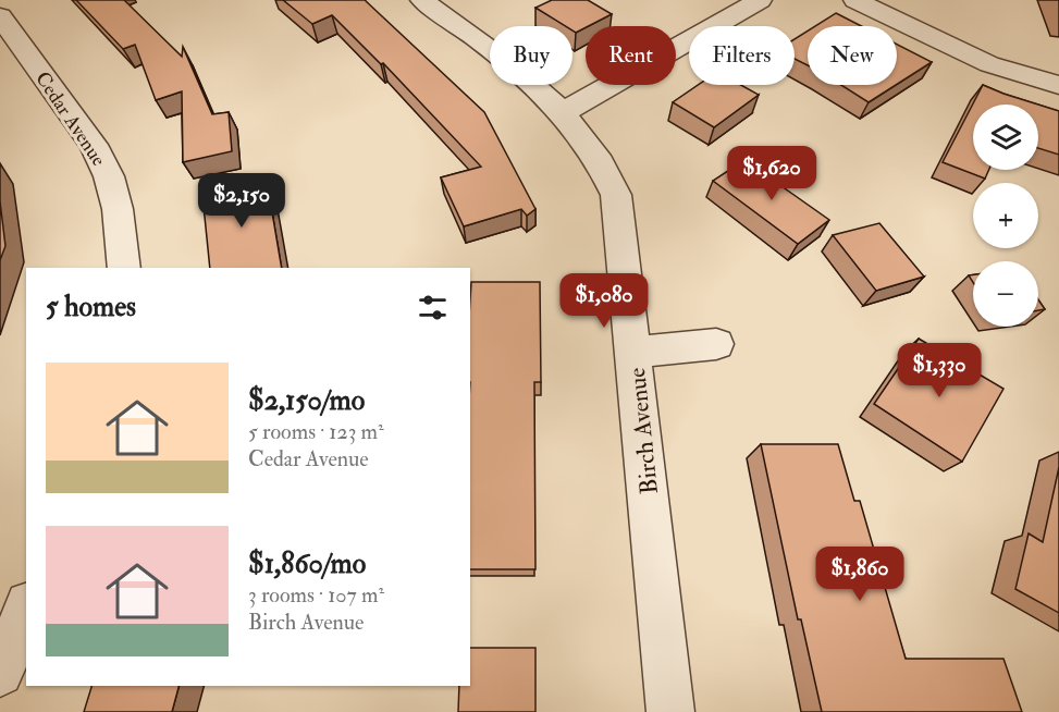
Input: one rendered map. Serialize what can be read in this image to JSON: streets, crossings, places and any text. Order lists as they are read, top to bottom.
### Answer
{
  "streets": {
    "street": ["Cedar Avenue", "Birch Avenue"]
  },
  "page": {
    "chip": [
      "Buy",
      "Rent",
      "Filters",
      "New"
    ],
    "map_buttons": ["+", "−"],
    "price": [
      "$1,620",
      "$2,150",
      "$1,080",
      "$1,330",
      "$1,860"
    ],
    "heading": "5 homes",
    "list": [
      {
        "name": "$2,150/mo",
        "note": "5 rooms · 123 m² · Cedar Avenue"
      },
      {
        "name": "$1,860/mo",
        "note": "3 rooms · 107 m² · Birch Avenue"
      }
    ]
  }
}
